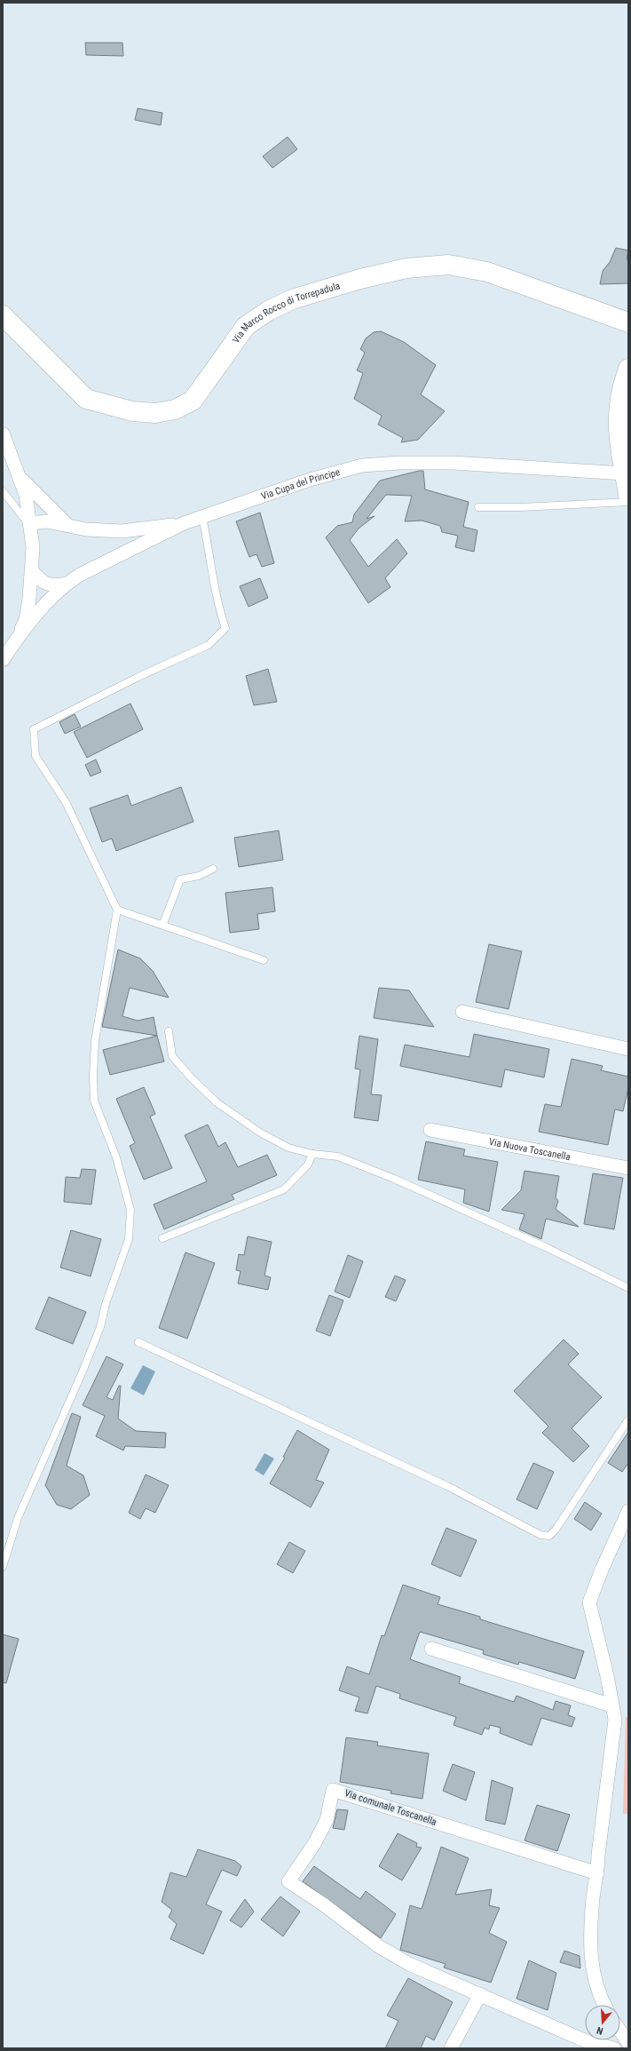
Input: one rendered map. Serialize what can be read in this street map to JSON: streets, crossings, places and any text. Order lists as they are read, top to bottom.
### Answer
{
  "streets": {
    "main road": ["Via Marco Rocco di Torrepadula"],
    "street": ["Via Cupa del Principe", "Via Nuova Toscanella", "Via comunale Toscanella"]
  },
  "north": "bottom"
}
